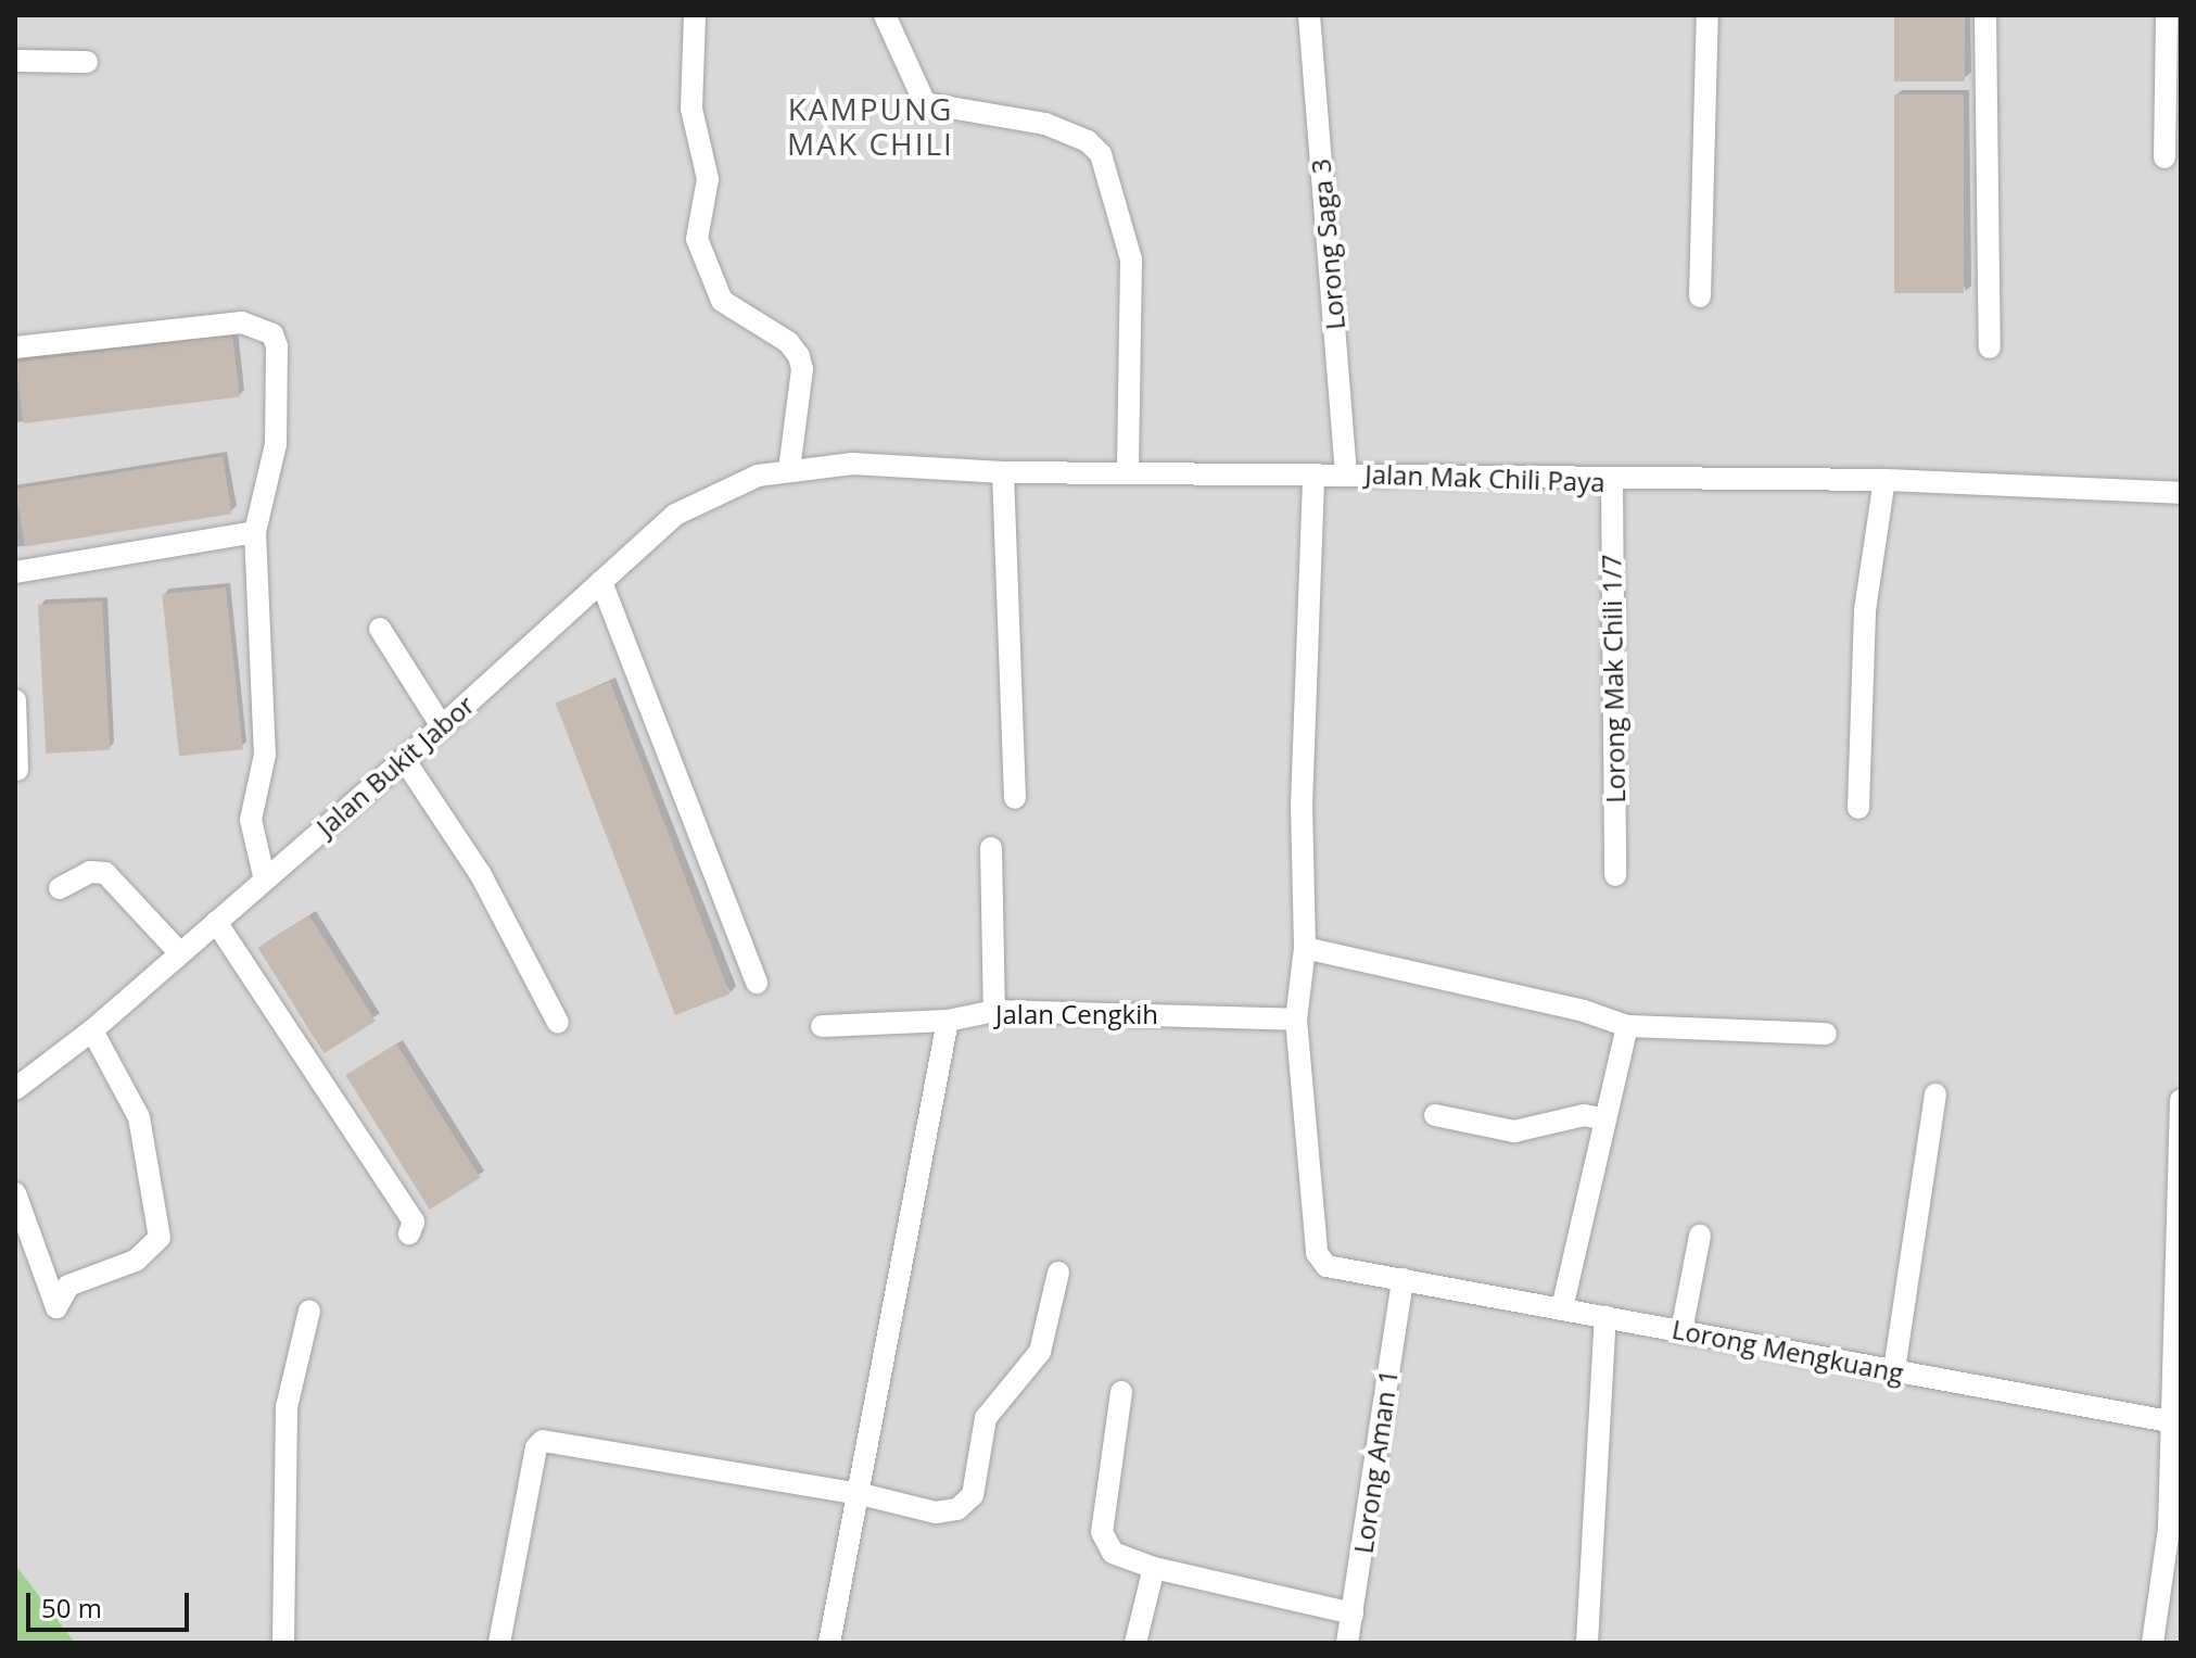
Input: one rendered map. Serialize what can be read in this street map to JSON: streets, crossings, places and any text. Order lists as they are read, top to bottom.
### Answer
{
  "streets": {
    "street": [
      "Lorong Saga 3",
      "Jalan Mak Chili Paya",
      "Lorong Mak Chili 1/7",
      "Jalan Bukit Jabor",
      "Jalan Cengkih",
      "Lorong Mengkuang",
      "Lorong Aman 1"
    ]
  },
  "crossings": [
    ["Lorong Saga 3", "Jalan Mak Chili Paya"],
    ["Jalan Mak Chili Paya", "Lorong Mak Chili 1/7"],
    ["Jalan Mak Chili Paya", "Jalan Bukit Jabor"],
    ["Jalan Cengkih", "Lorong Mengkuang"],
    ["Lorong Mengkuang", "Lorong Aman 1"]
  ],
  "districts": ["KAMPUNG MAK CHILI"],
  "scale_bar": "50 m"
}
